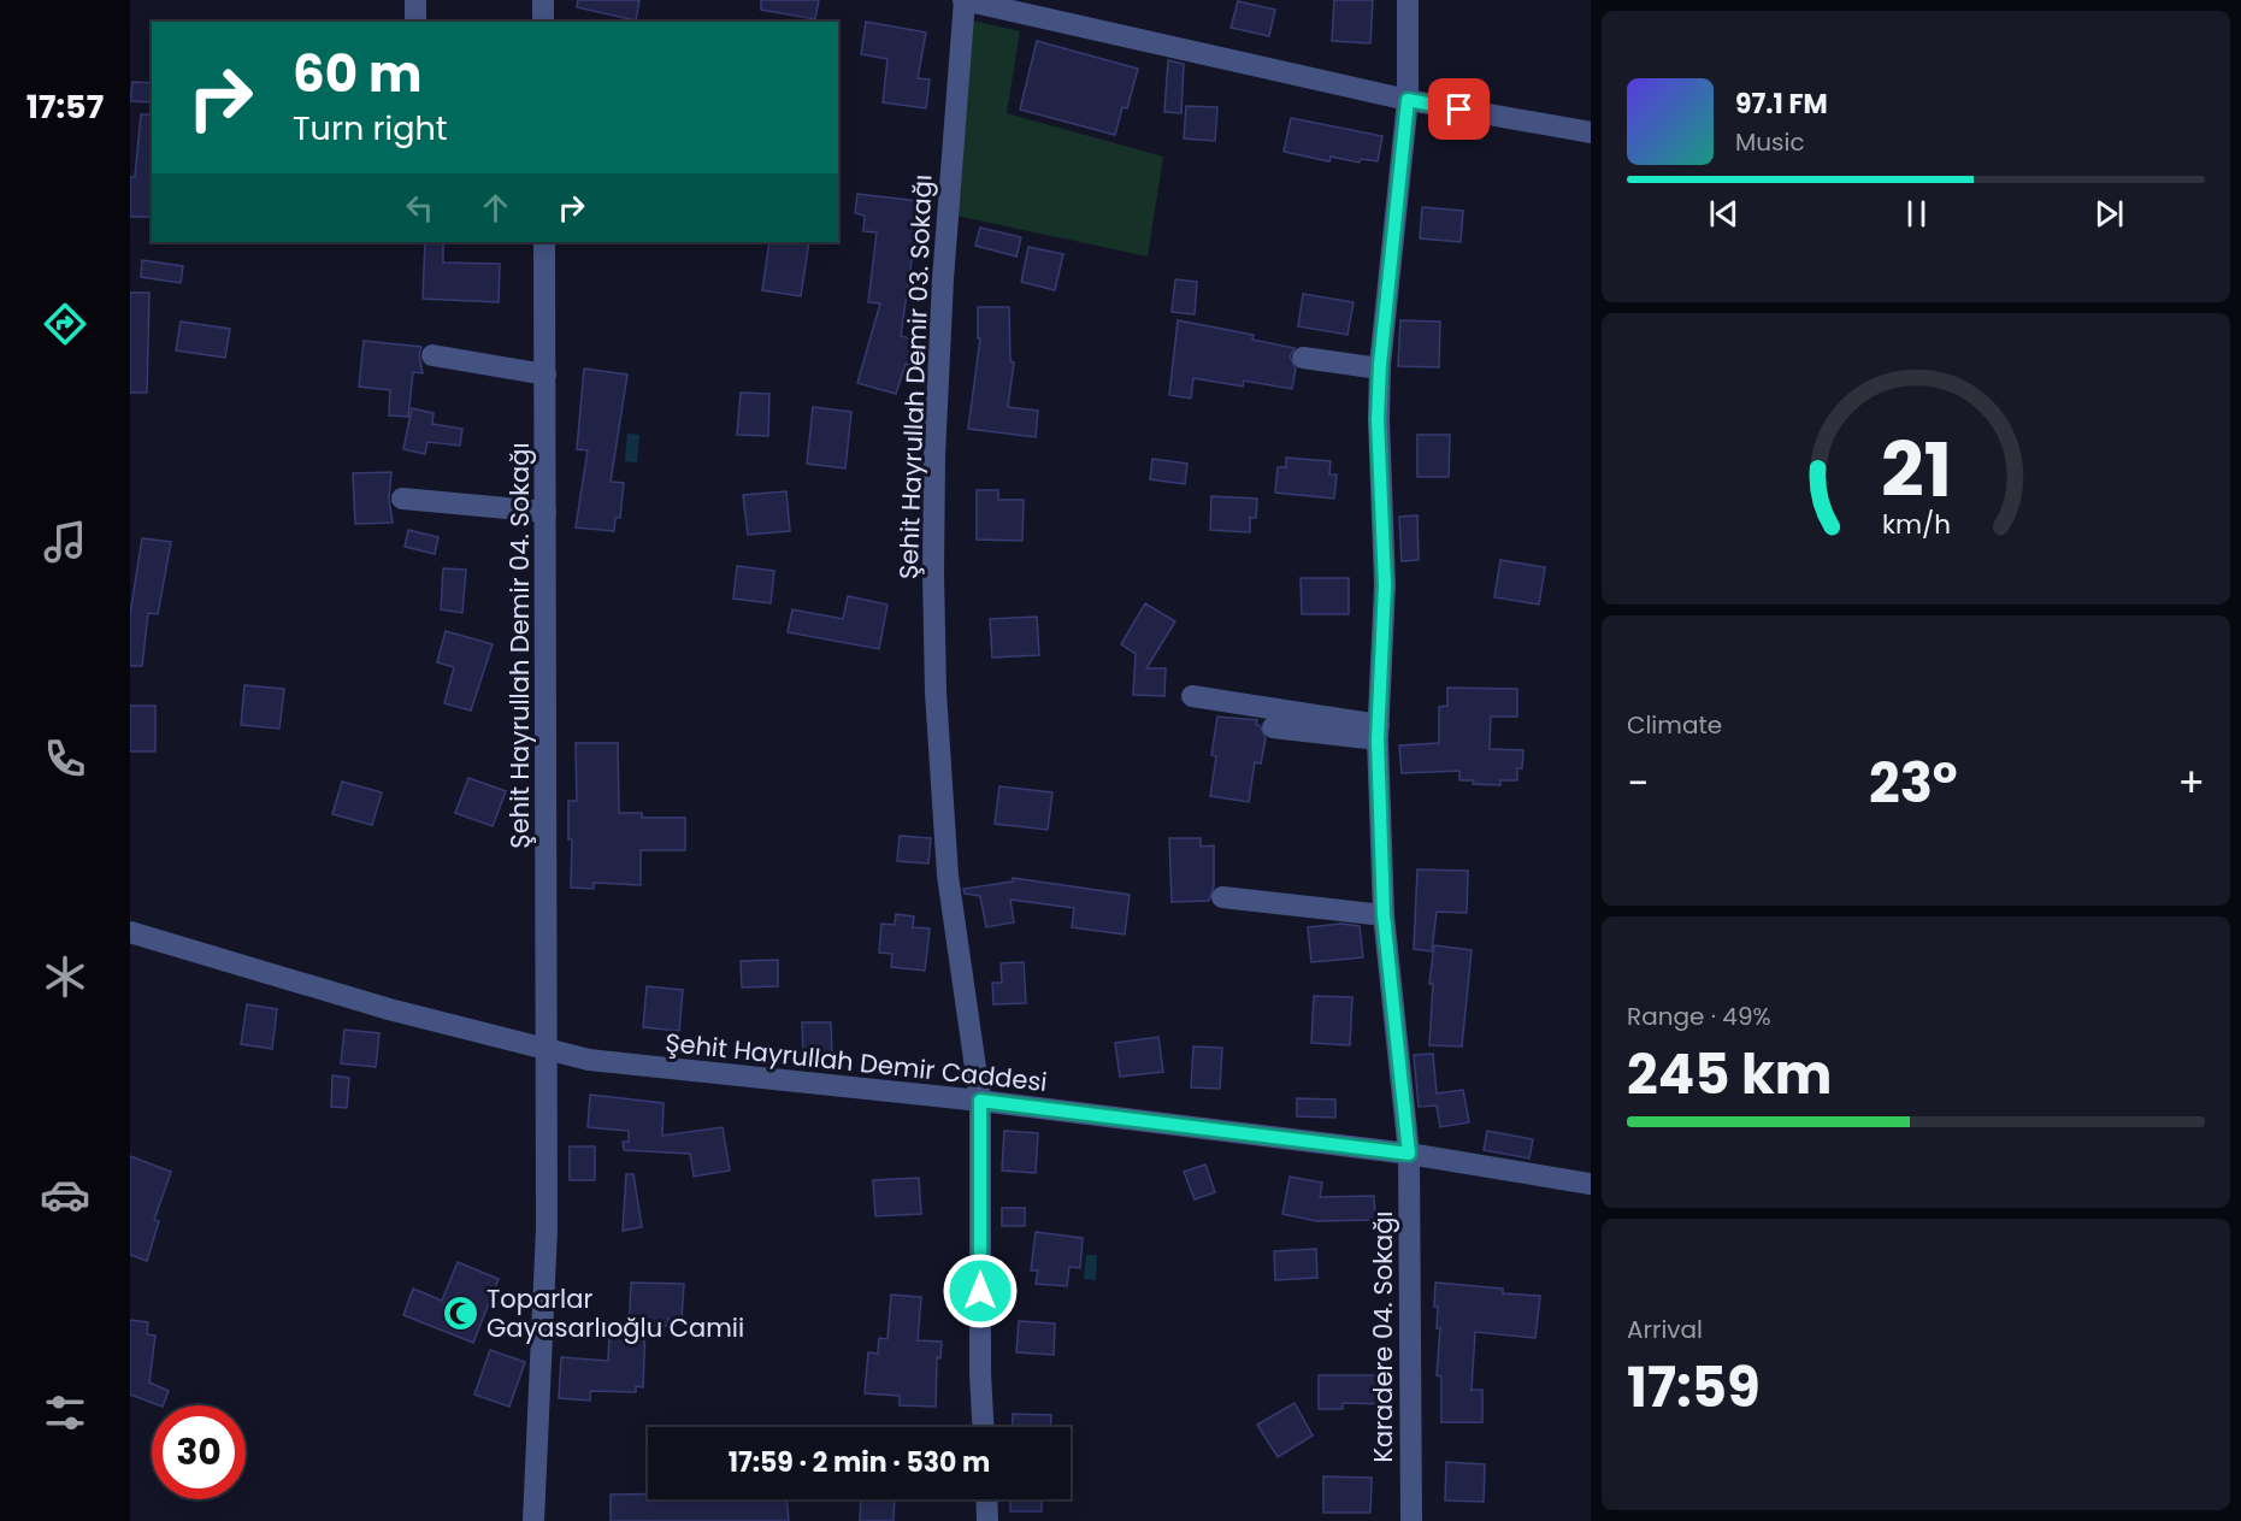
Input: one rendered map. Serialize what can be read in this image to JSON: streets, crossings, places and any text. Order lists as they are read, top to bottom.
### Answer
{
  "streets": {
    "street": [
      "Şehit Hayrullah Demir 03. Sokağı",
      "Şehit Hayrullah Demir 04. Sokağı",
      "Şehit Hayrullah Demir Caddesi",
      "Karadere 04. Sokağı"
    ]
  },
  "crossings": [
    ["Şehit Hayrullah Demir 03. Sokağı", "Şehit Hayrullah Demir Caddesi"],
    ["Şehit Hayrullah Demir 04. Sokağı", "Şehit Hayrullah Demir Caddesi"],
    ["Şehit Hayrullah Demir Caddesi", "Karadere 04. Sokağı"]
  ],
  "places": {
    "mosque": ["Toparlar Gayasarlıoğlu Camii"]
  },
  "page": {
    "tabs": "17:57",
    "turn": ["60 m", "Turn right"],
    "song": ["97.1 FM", "Music"],
    "tile": [
      "Climate",
      ["Range · 49%", "245 km"],
      ["Arrival", "17:59"]
    ],
    "heat": ["−", "23°", "+"],
    "limit": "30",
    "trip": "17:59 · 2 min · 530 m",
    "gauge": ["21", "km/h"]
  }
}
